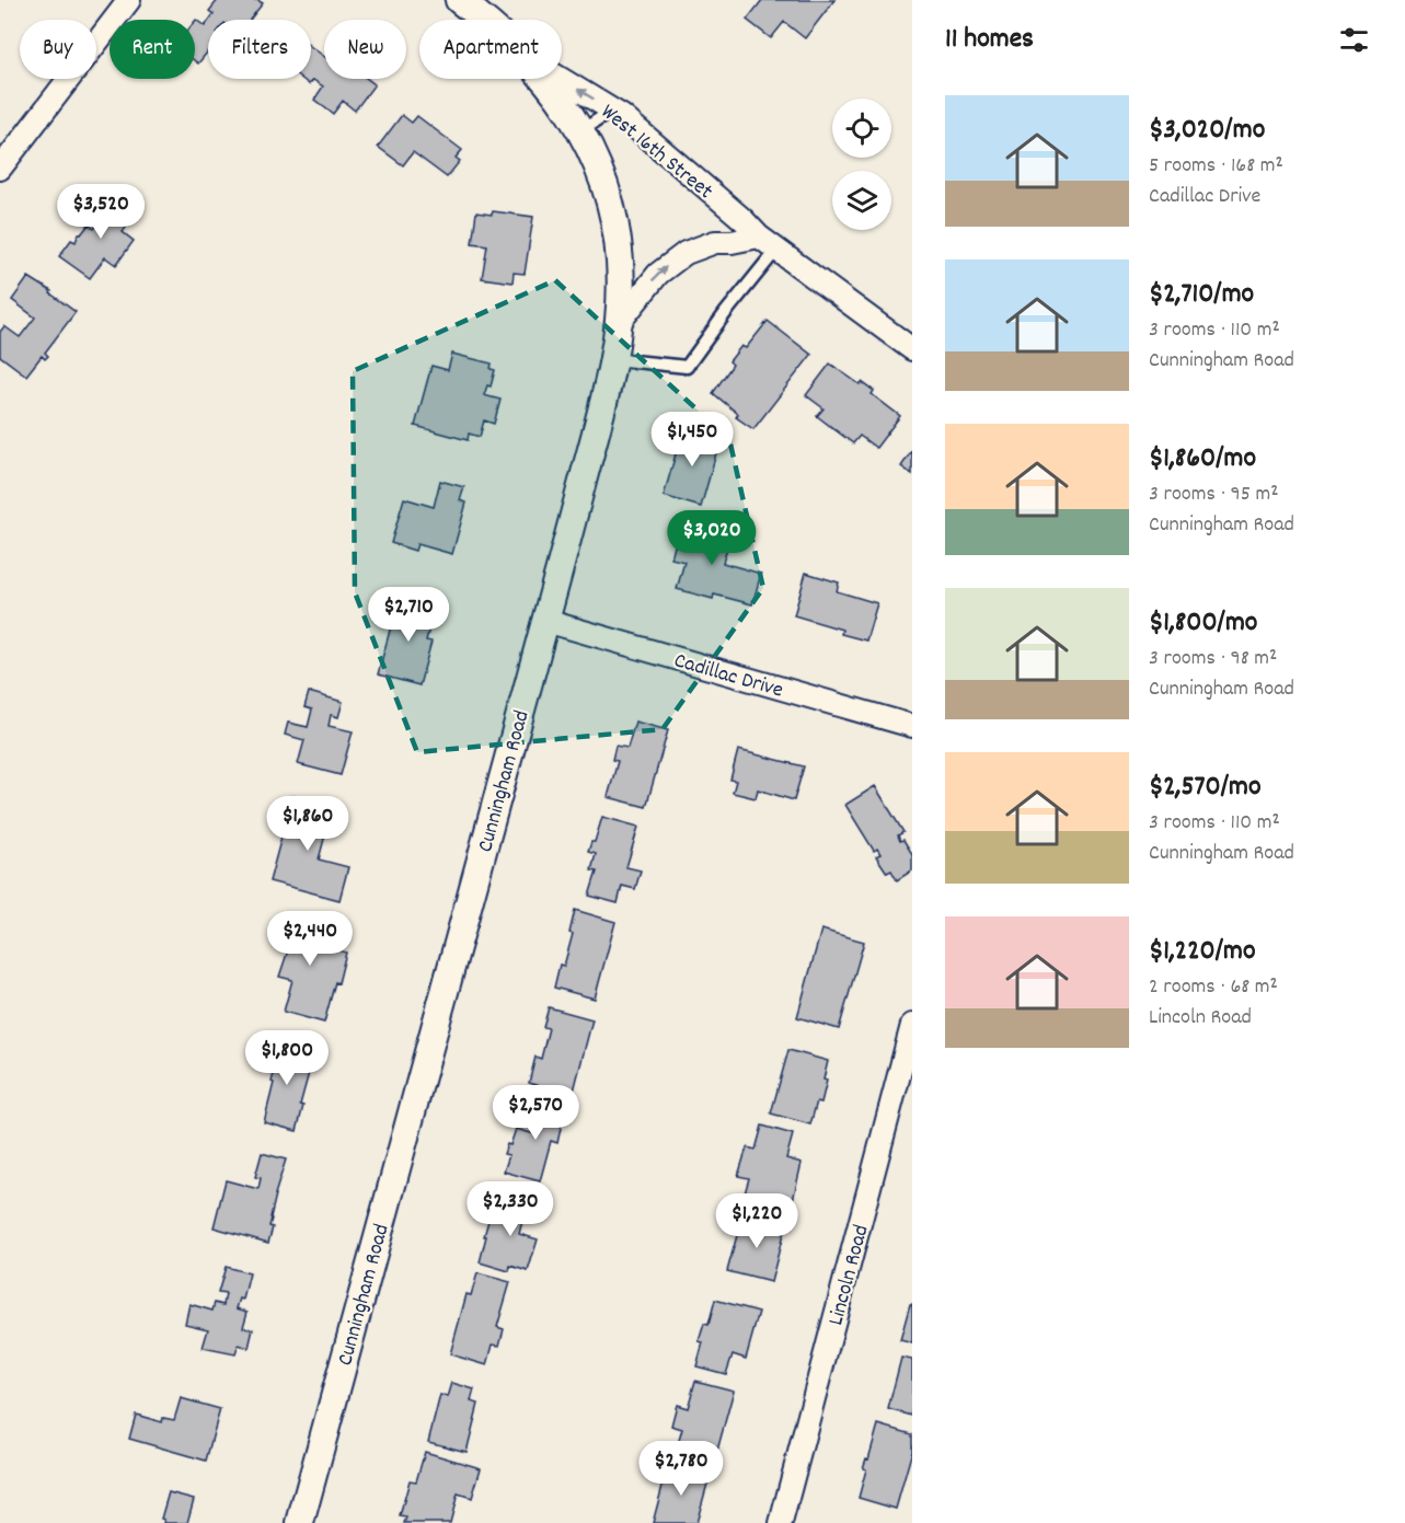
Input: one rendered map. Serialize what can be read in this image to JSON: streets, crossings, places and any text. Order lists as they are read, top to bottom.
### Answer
{
  "streets": {
    "street": [
      "West 16th Street",
      "Cadillac Drive",
      "Cunningham Road",
      "Lincoln Road"
    ]
  },
  "crossings": [
    ["Cadillac Drive", "Cunningham Road"]
  ],
  "page": {
    "heading": "11 homes",
    "chip": [
      "Buy",
      "Rent",
      "Filters",
      "New",
      "Apartment"
    ],
    "list": [
      {
        "name": "$3,020/mo",
        "note": "5 rooms · 168 m² · Cadillac Drive"
      },
      {
        "name": "$2,710/mo",
        "note": "3 rooms · 110 m² · Cunningham Road"
      },
      {
        "name": "$1,860/mo",
        "note": "3 rooms · 95 m² · Cunningham Road"
      },
      {
        "name": "$1,800/mo",
        "note": "3 rooms · 98 m² · Cunningham Road"
      },
      {
        "name": "$2,570/mo",
        "note": "3 rooms · 110 m² · Cunningham Road"
      },
      {
        "name": "$1,220/mo",
        "note": "2 rooms · 68 m² · Lincoln Road"
      }
    ],
    "price": [
      "$3,520",
      "$1,450",
      "$3,020",
      "$2,710",
      "$1,860",
      "$2,440",
      "$1,800",
      "$2,570",
      "$2,330",
      "$1,220",
      "$2,780"
    ]
  }
}
